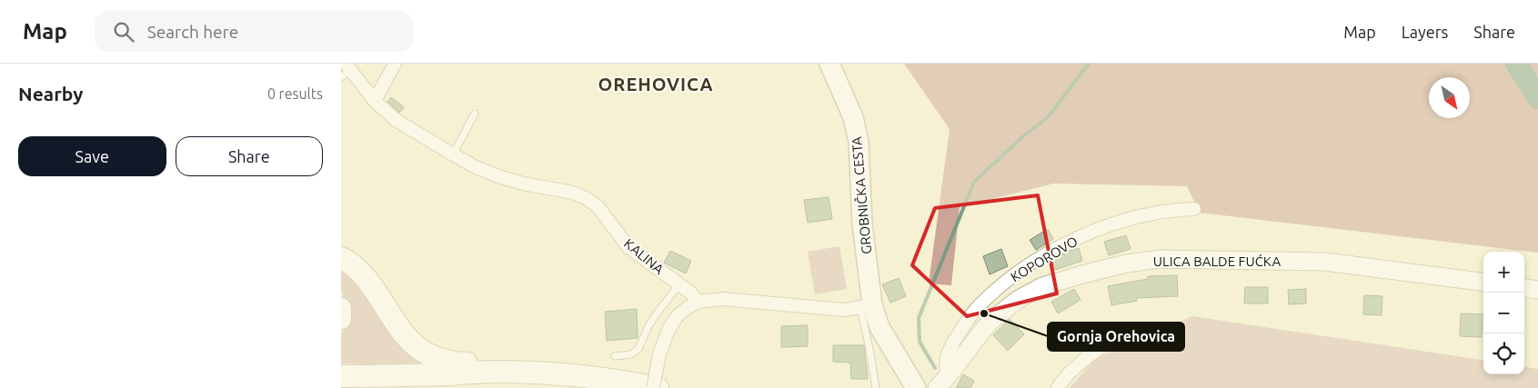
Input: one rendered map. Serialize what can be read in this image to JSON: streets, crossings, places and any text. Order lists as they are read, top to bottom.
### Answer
{
  "streets": {
    "main road": ["GROBNIČKA CESTA", "ULICA BALDE FUĆKA"],
    "street": ["KALINA", "KOPOROVO"]
  },
  "crossings": [
    ["KOPOROVO", "ULICA BALDE FUĆKA"]
  ],
  "districts": ["OREHOVICA"],
  "places": ["Gornja Orehovica"],
  "north": "bottom right",
  "page": {
    "header": "Map",
    "search": "Search here",
    "nav": ["Map", "Layers", "Share"],
    "heading": ["Nearby", "0 results"],
    "buttons": ["Save", "Share"],
    "map_buttons": ["+", "−"]
  }
}
